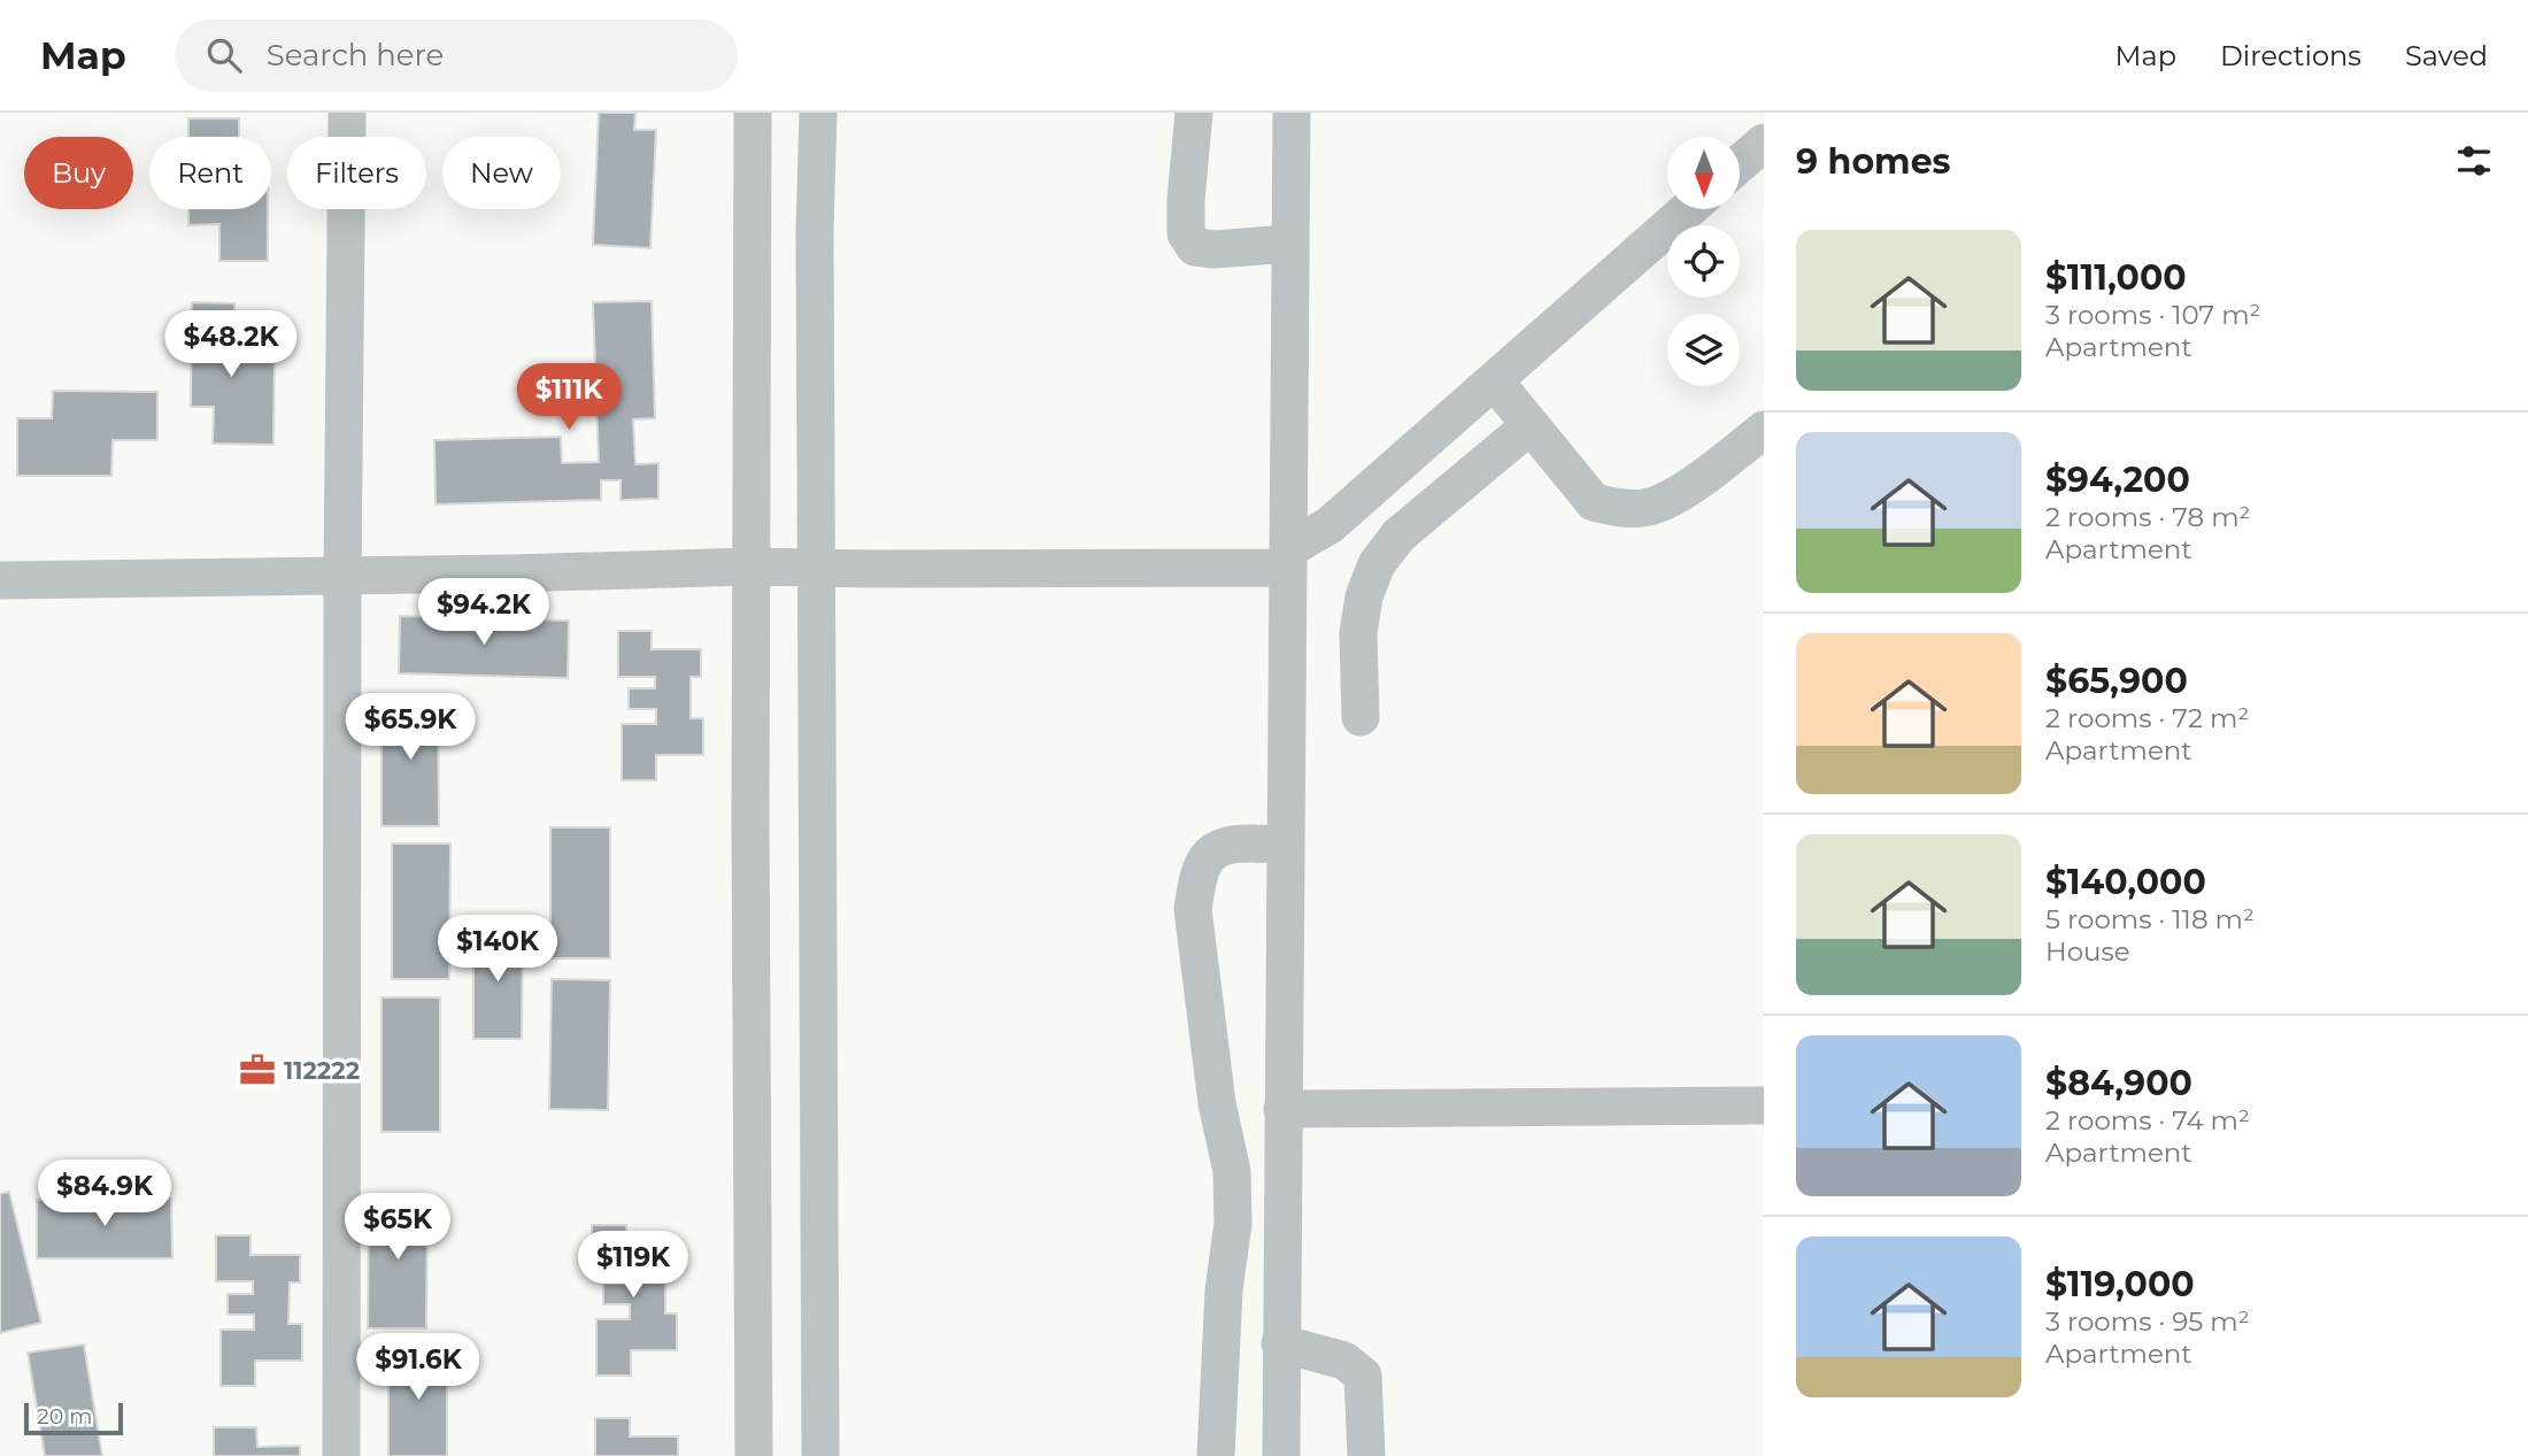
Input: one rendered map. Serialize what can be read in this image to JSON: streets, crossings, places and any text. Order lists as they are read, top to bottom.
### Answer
{
  "places": {
    "office": ["112222"]
  },
  "scale_bar": "20 m",
  "north": "bottom",
  "page": {
    "header": "Map",
    "search": "Search here",
    "nav": ["Map", "Directions", "Saved"],
    "heading": "9 homes",
    "chip": [
      "Buy",
      "Rent",
      "Filters",
      "New"
    ],
    "list": [
      {
        "name": "$111,000",
        "note": "3 rooms · 107 m² · Apartment"
      },
      {
        "name": "$94,200",
        "note": "2 rooms · 78 m² · Apartment"
      },
      {
        "name": "$65,900",
        "note": "2 rooms · 72 m² · Apartment"
      },
      {
        "name": "$140,000",
        "note": "5 rooms · 118 m² · House"
      },
      {
        "name": "$84,900",
        "note": "2 rooms · 74 m² · Apartment"
      },
      {
        "name": "$119,000",
        "note": "3 rooms · 95 m² · Apartment"
      }
    ],
    "price": [
      "$48.2K",
      "$111K",
      "$94.2K",
      "$65.9K",
      "$140K",
      "$84.9K",
      "$65K",
      "$119K",
      "$91.6K"
    ],
    "scale": "20 m"
  }
}
